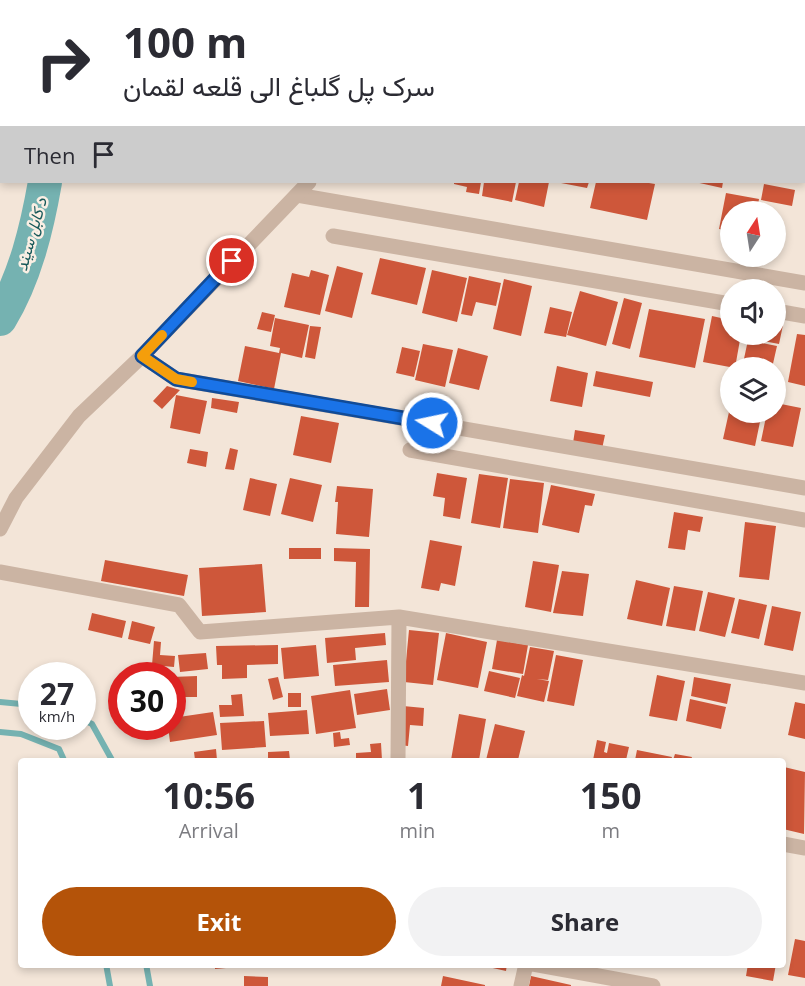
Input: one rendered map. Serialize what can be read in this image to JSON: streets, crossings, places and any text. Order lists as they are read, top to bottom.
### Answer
{
  "water": ["د کابل سيند"],
  "north": "top",
  "page": {
    "turn": ["100 m", "سرک پل گلباغ الی قلعه لقمان"],
    "then": "Then",
    "speed": "27 km/h",
    "limit": "30",
    "eta": [
      "10:56",
      "Arrival",
      "1",
      "min",
      "150",
      "m"
    ],
    "buttons": ["Exit", "Share"]
  }
}
